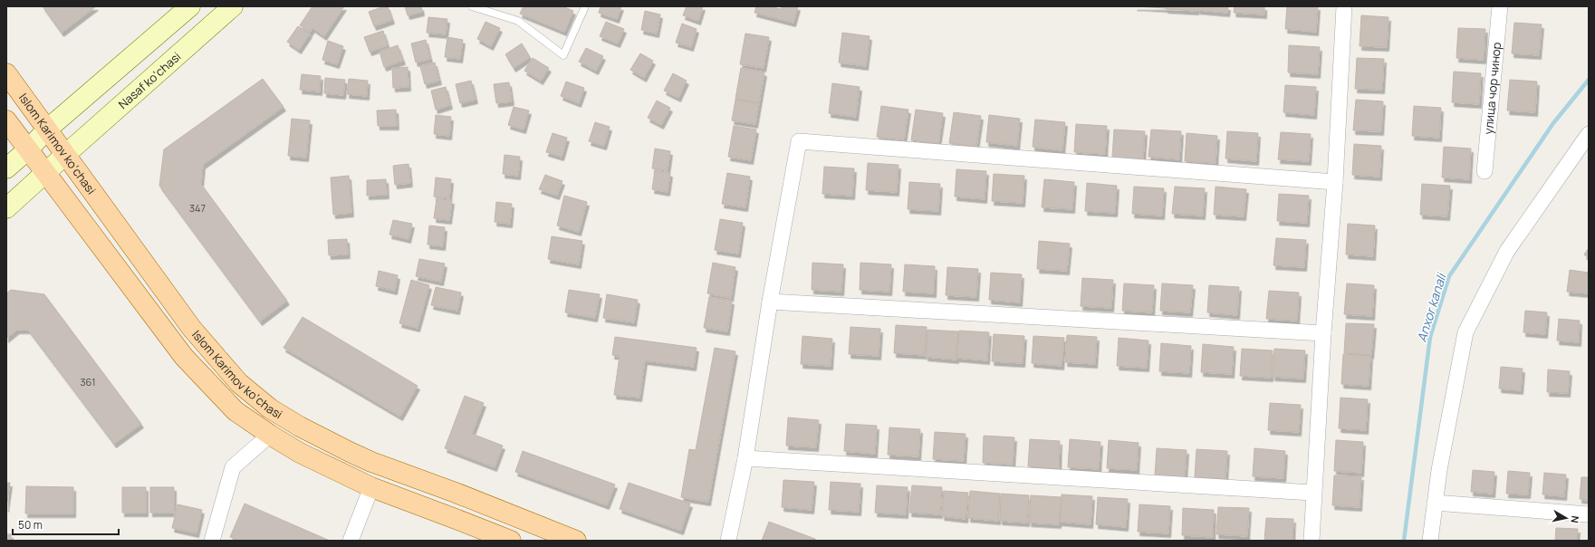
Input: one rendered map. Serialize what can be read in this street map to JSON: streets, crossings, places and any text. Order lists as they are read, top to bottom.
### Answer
{
  "streets": {
    "main road": ["Nasaf ko‘chasi", "Islom Karimov ko‘chasi"],
    "street": ["улица чор чинор"]
  },
  "crossings": [
    ["Nasaf ko‘chasi", "Islom Karimov ko‘chasi"]
  ],
  "water": ["Anxor kanali"],
  "house_numbers": ["347", "361"],
  "scale_bar": "50 m",
  "north": "right"
}
